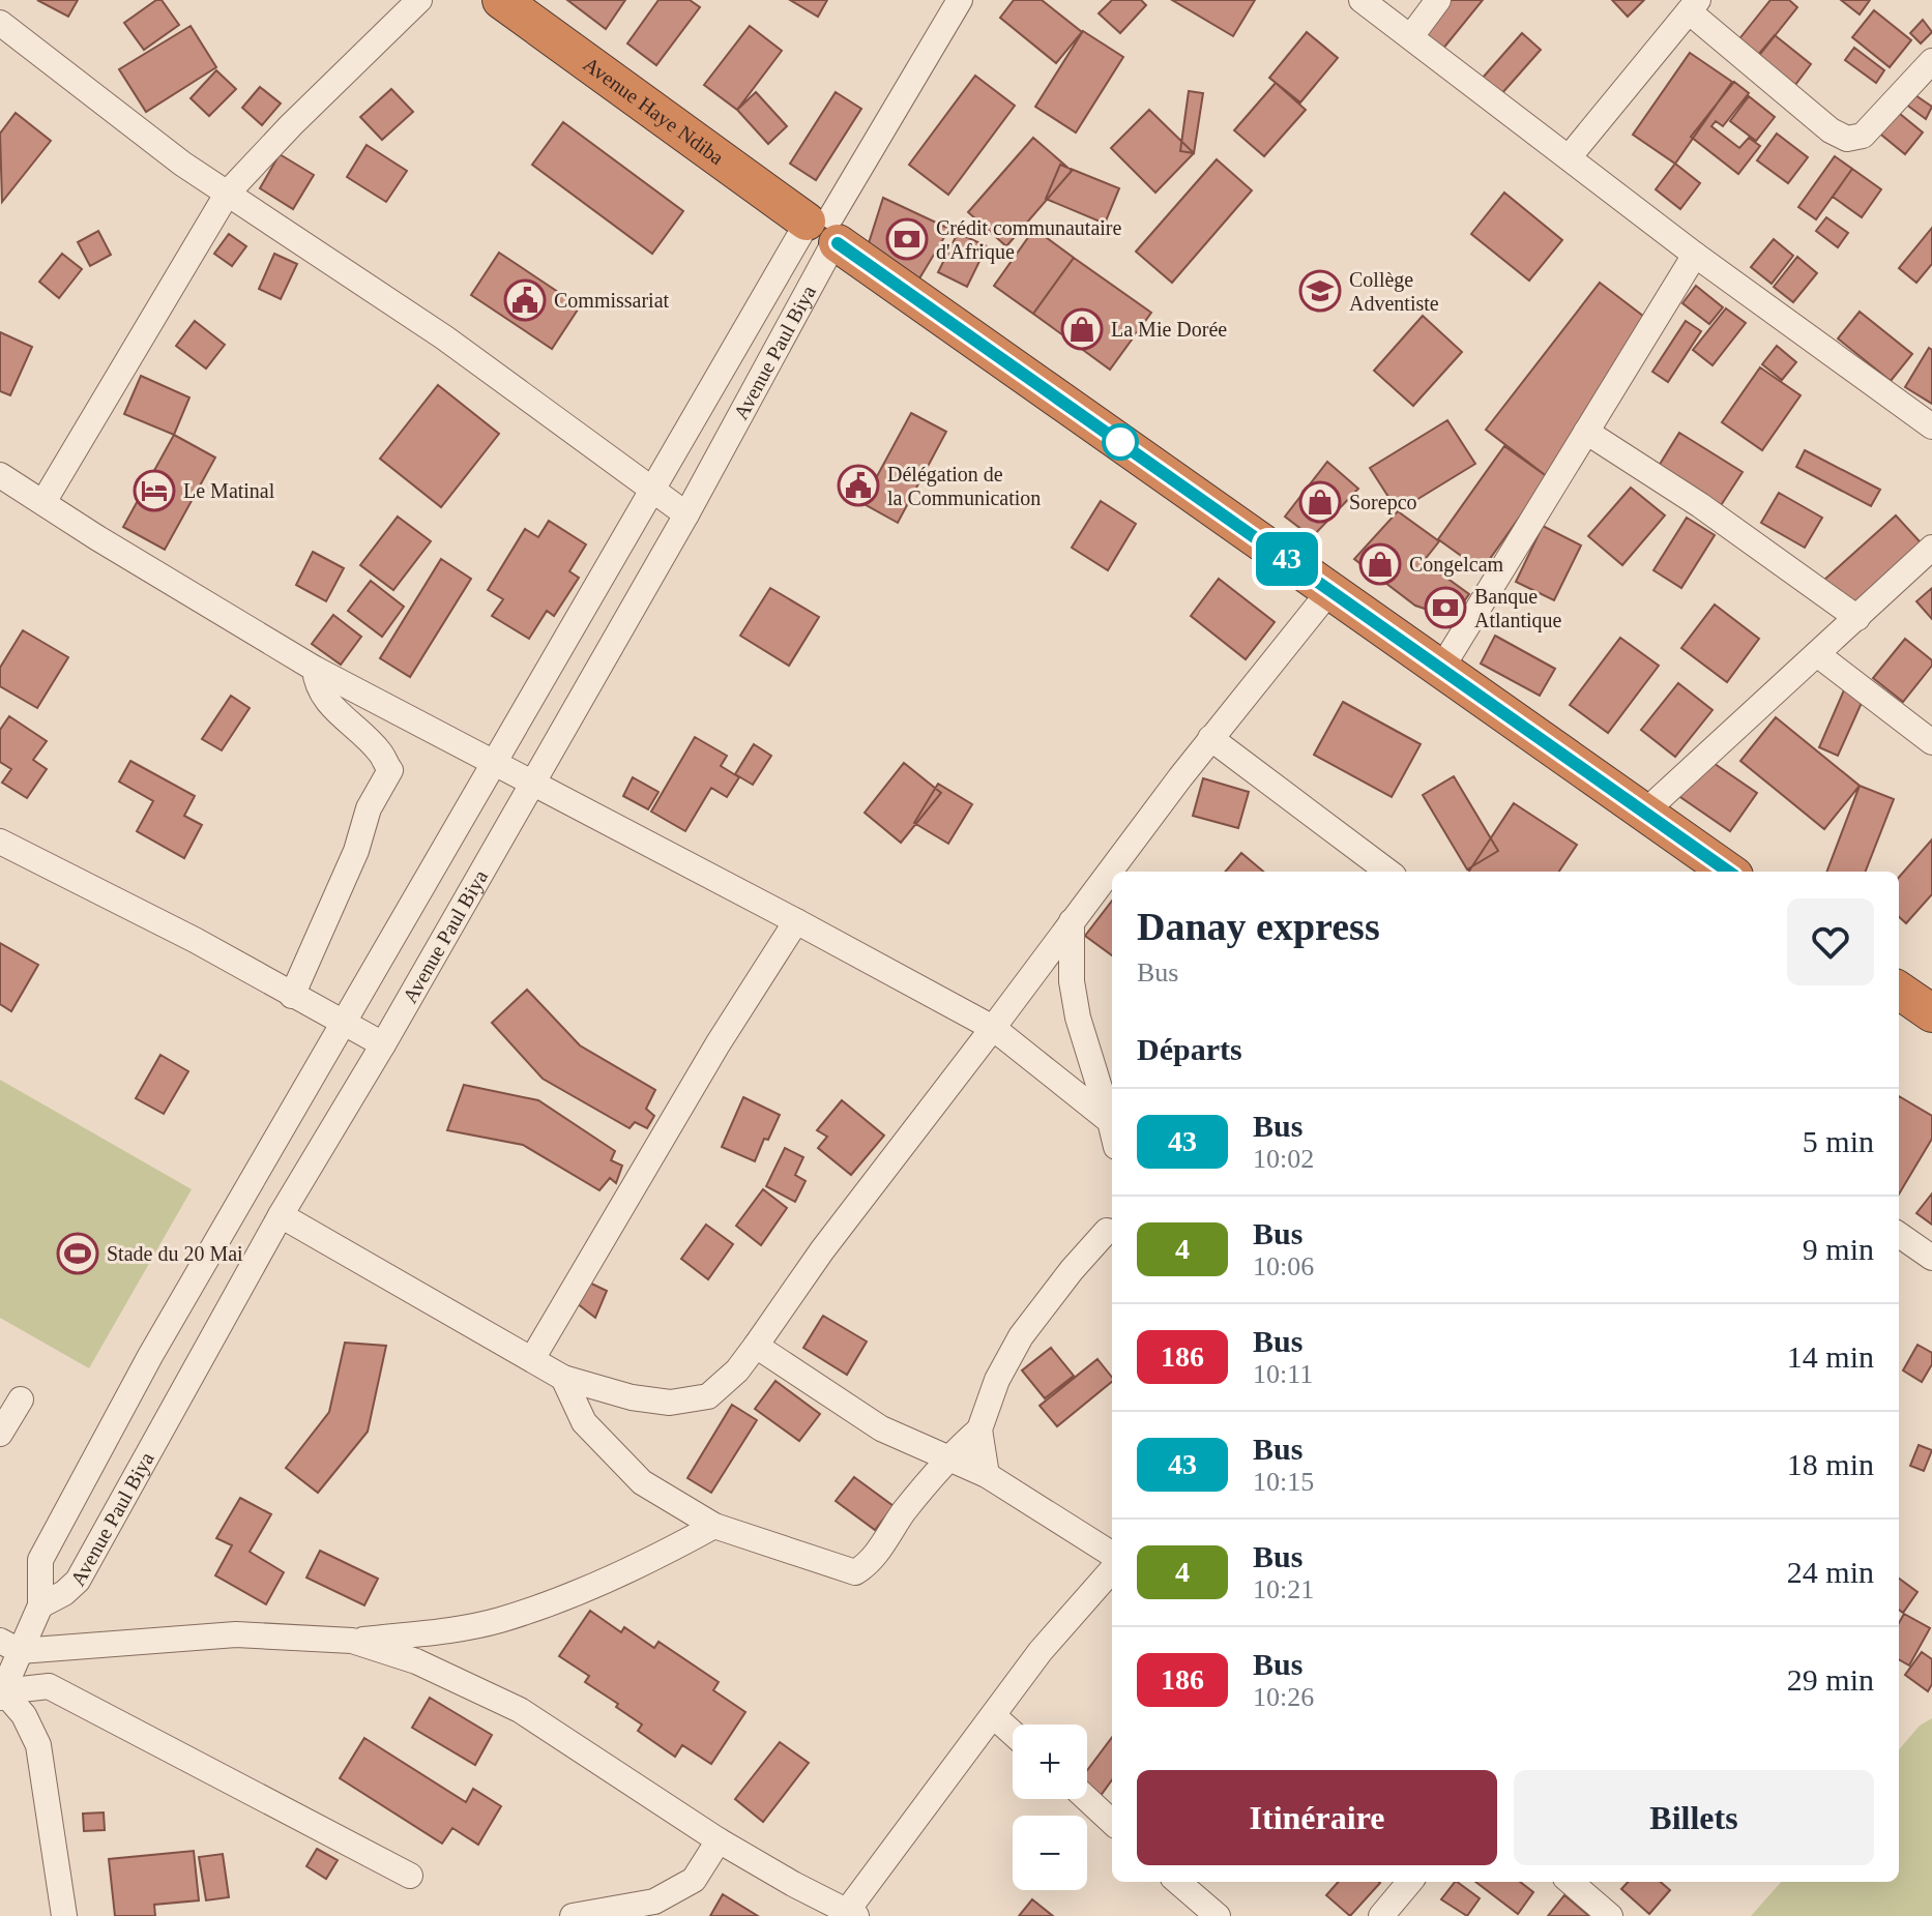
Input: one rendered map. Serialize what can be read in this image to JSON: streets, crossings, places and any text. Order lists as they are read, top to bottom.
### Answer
{
  "streets": {
    "highway": ["Avenue Haye Ndiba"],
    "street": ["Avenue Paul Biya"]
  },
  "crossings": [
    ["Avenue Haye Ndiba", "Avenue Paul Biya"]
  ],
  "places": {
    "bank": ["Crédit communautaire d'Afrique", "Banque Atlantique"],
    "school or university": ["Collège Adventiste"],
    "public building": ["Commissariat", "Délégation de la Communication"],
    "shop": ["La Mie Dorée", "Sorepco", "Congelcam"],
    "hotel": ["Le Matinal"],
    "sports": ["Stade du 20 Mai"]
  },
  "lines": ["bus line 43"],
  "page": {
    "on_map": "43",
    "heading": [
      ["Danay express", "Bus"],
      "Départs"
    ],
    "list": [
      {
        "mark": "43",
        "name": "Bus",
        "note": "10:02",
        "value": "5 min"
      },
      {
        "mark": "4",
        "name": "Bus",
        "note": "10:06",
        "value": "9 min"
      },
      {
        "mark": "186",
        "name": "Bus",
        "note": "10:11",
        "value": "14 min"
      },
      {
        "mark": "43",
        "name": "Bus",
        "note": "10:15",
        "value": "18 min"
      },
      {
        "mark": "4",
        "name": "Bus",
        "note": "10:21",
        "value": "24 min"
      },
      {
        "mark": "186",
        "name": "Bus",
        "note": "10:26",
        "value": "29 min"
      }
    ],
    "map_buttons": ["+", "−"],
    "buttons": ["Itinéraire", "Billets"]
  }
}
